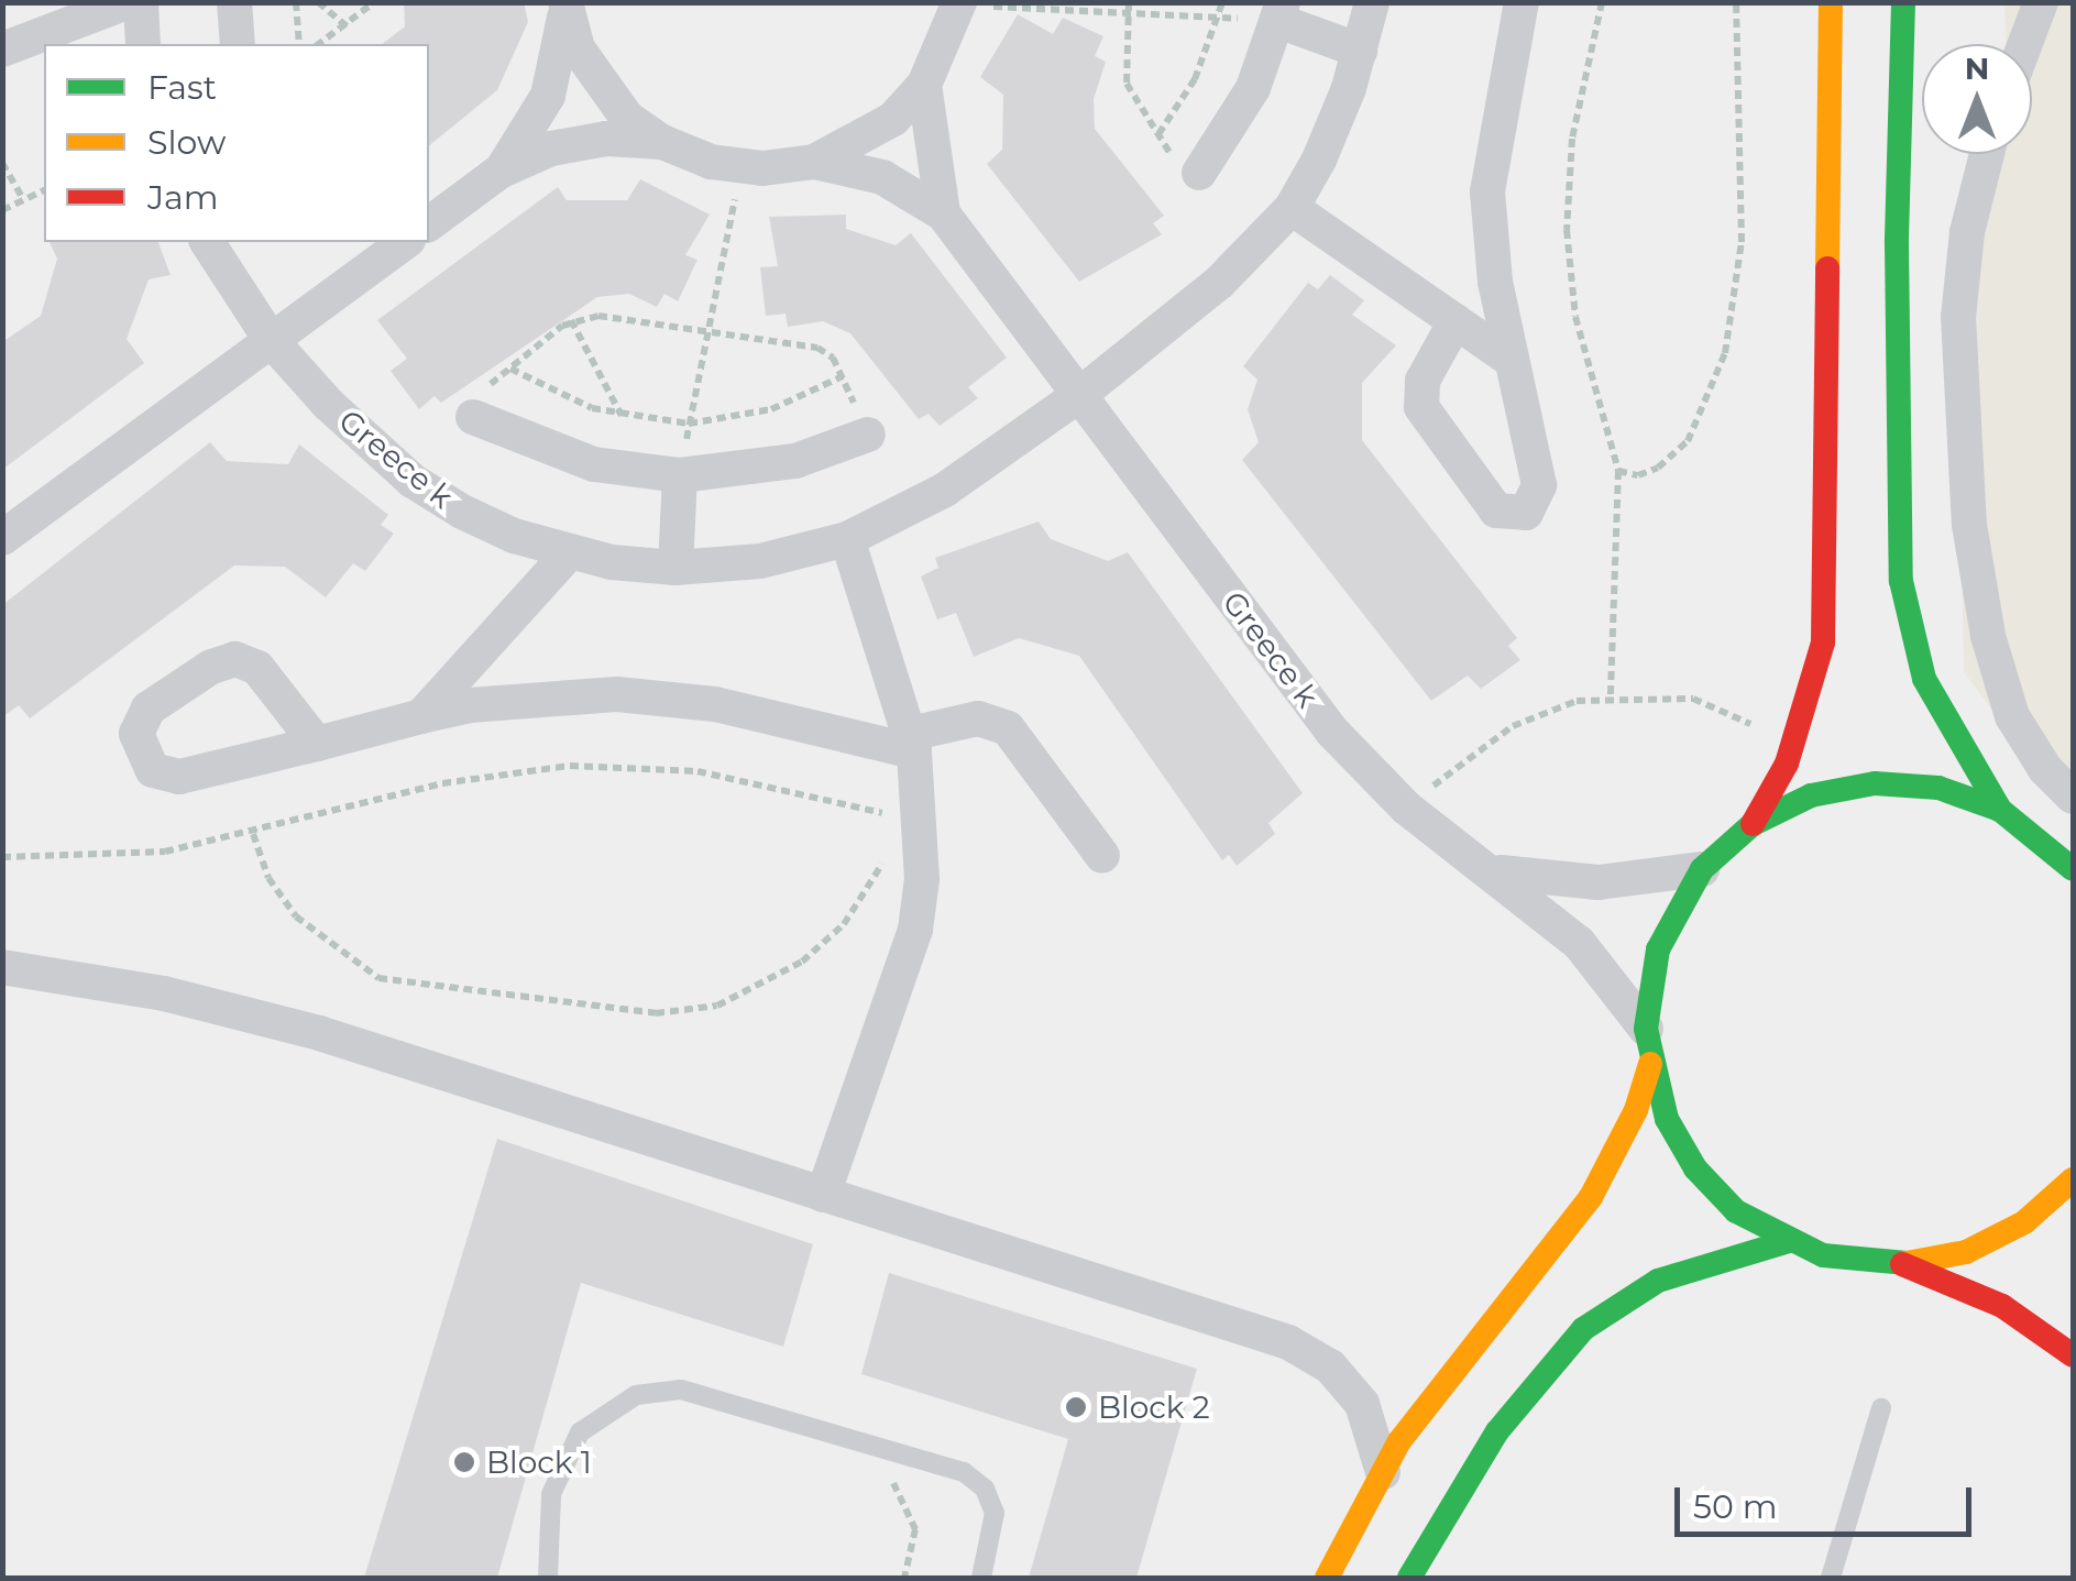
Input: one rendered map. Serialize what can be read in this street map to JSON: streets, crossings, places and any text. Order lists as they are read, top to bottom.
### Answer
{
  "streets": {
    "street": ["Greece k"]
  },
  "places": ["Block 2", "Block 1"],
  "legend": ["Fast", "Slow", "Jam"],
  "scale_bar": "50 m",
  "north": "top"
}
